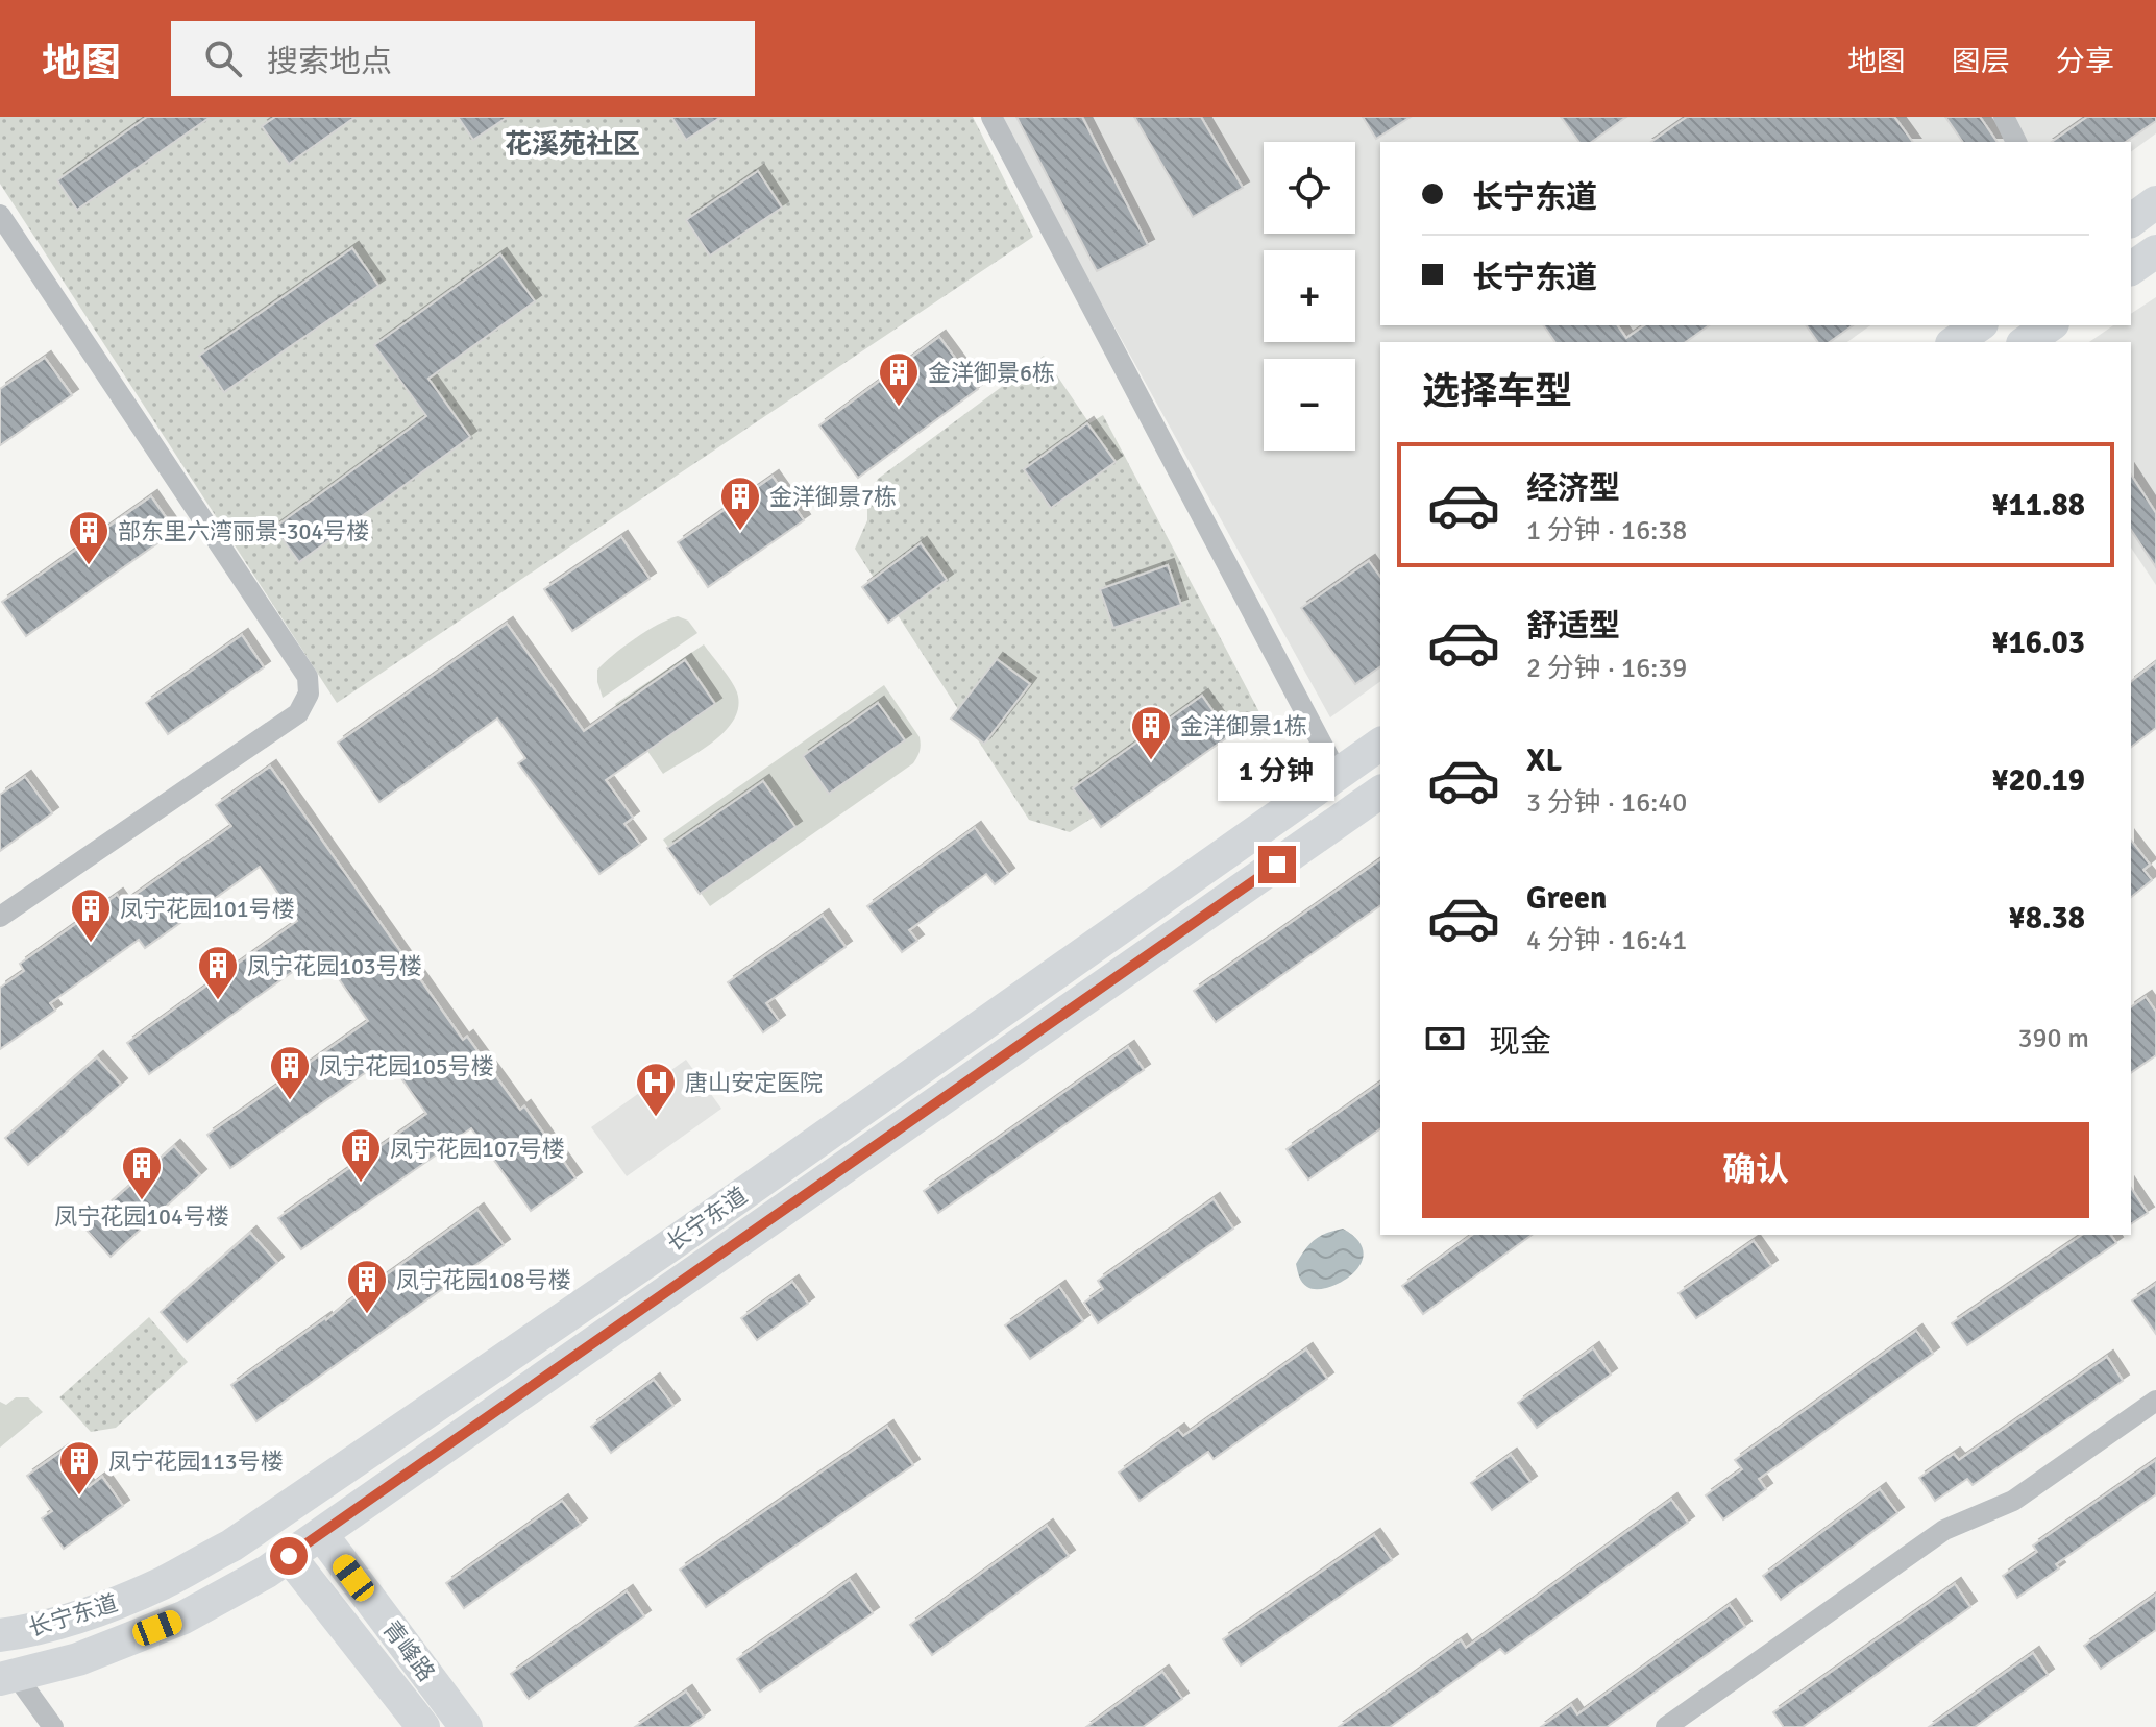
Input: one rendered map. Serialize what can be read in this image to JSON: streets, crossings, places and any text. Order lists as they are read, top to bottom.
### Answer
{
  "streets": {
    "main road": ["长宁东道", "青峰路"]
  },
  "crossings": [
    ["长宁东道", "青峰路"]
  ],
  "districts": ["花溪苑社区"],
  "places": {
    "building": [
      "金洋御景6栋",
      "金洋御景7栋",
      "部东里六湾丽景-304号楼",
      "金洋御景1栋",
      "凤宁花园101号楼",
      "凤宁花园103号楼",
      "凤宁花园105号楼",
      "凤宁花园107号楼",
      "凤宁花园104号楼",
      "凤宁花园108号楼",
      "凤宁花园113号楼"
    ],
    "hospital": ["唐山安定医院"]
  },
  "page": {
    "header": "地图",
    "search": "搜索地点",
    "nav": ["地图", "图层", "分享"],
    "map_buttons": ["+", "−"],
    "banner": ["长宁东道", "长宁东道"],
    "heading": "选择车型",
    "list": [
      {
        "name": "经济型",
        "note": "1 分钟 · 16:38",
        "value": "¥11.88"
      },
      {
        "name": "舒适型",
        "note": "2 分钟 · 16:39",
        "value": "¥16.03"
      },
      {
        "name": "XL",
        "note": "3 分钟 · 16:40",
        "value": "¥20.19"
      },
      {
        "name": "Green",
        "note": "4 分钟 · 16:41",
        "value": "¥8.38"
      }
    ],
    "bubble": "1 分钟",
    "pay": ["现金", "390 m"],
    "buttons": "确认"
  }
}
